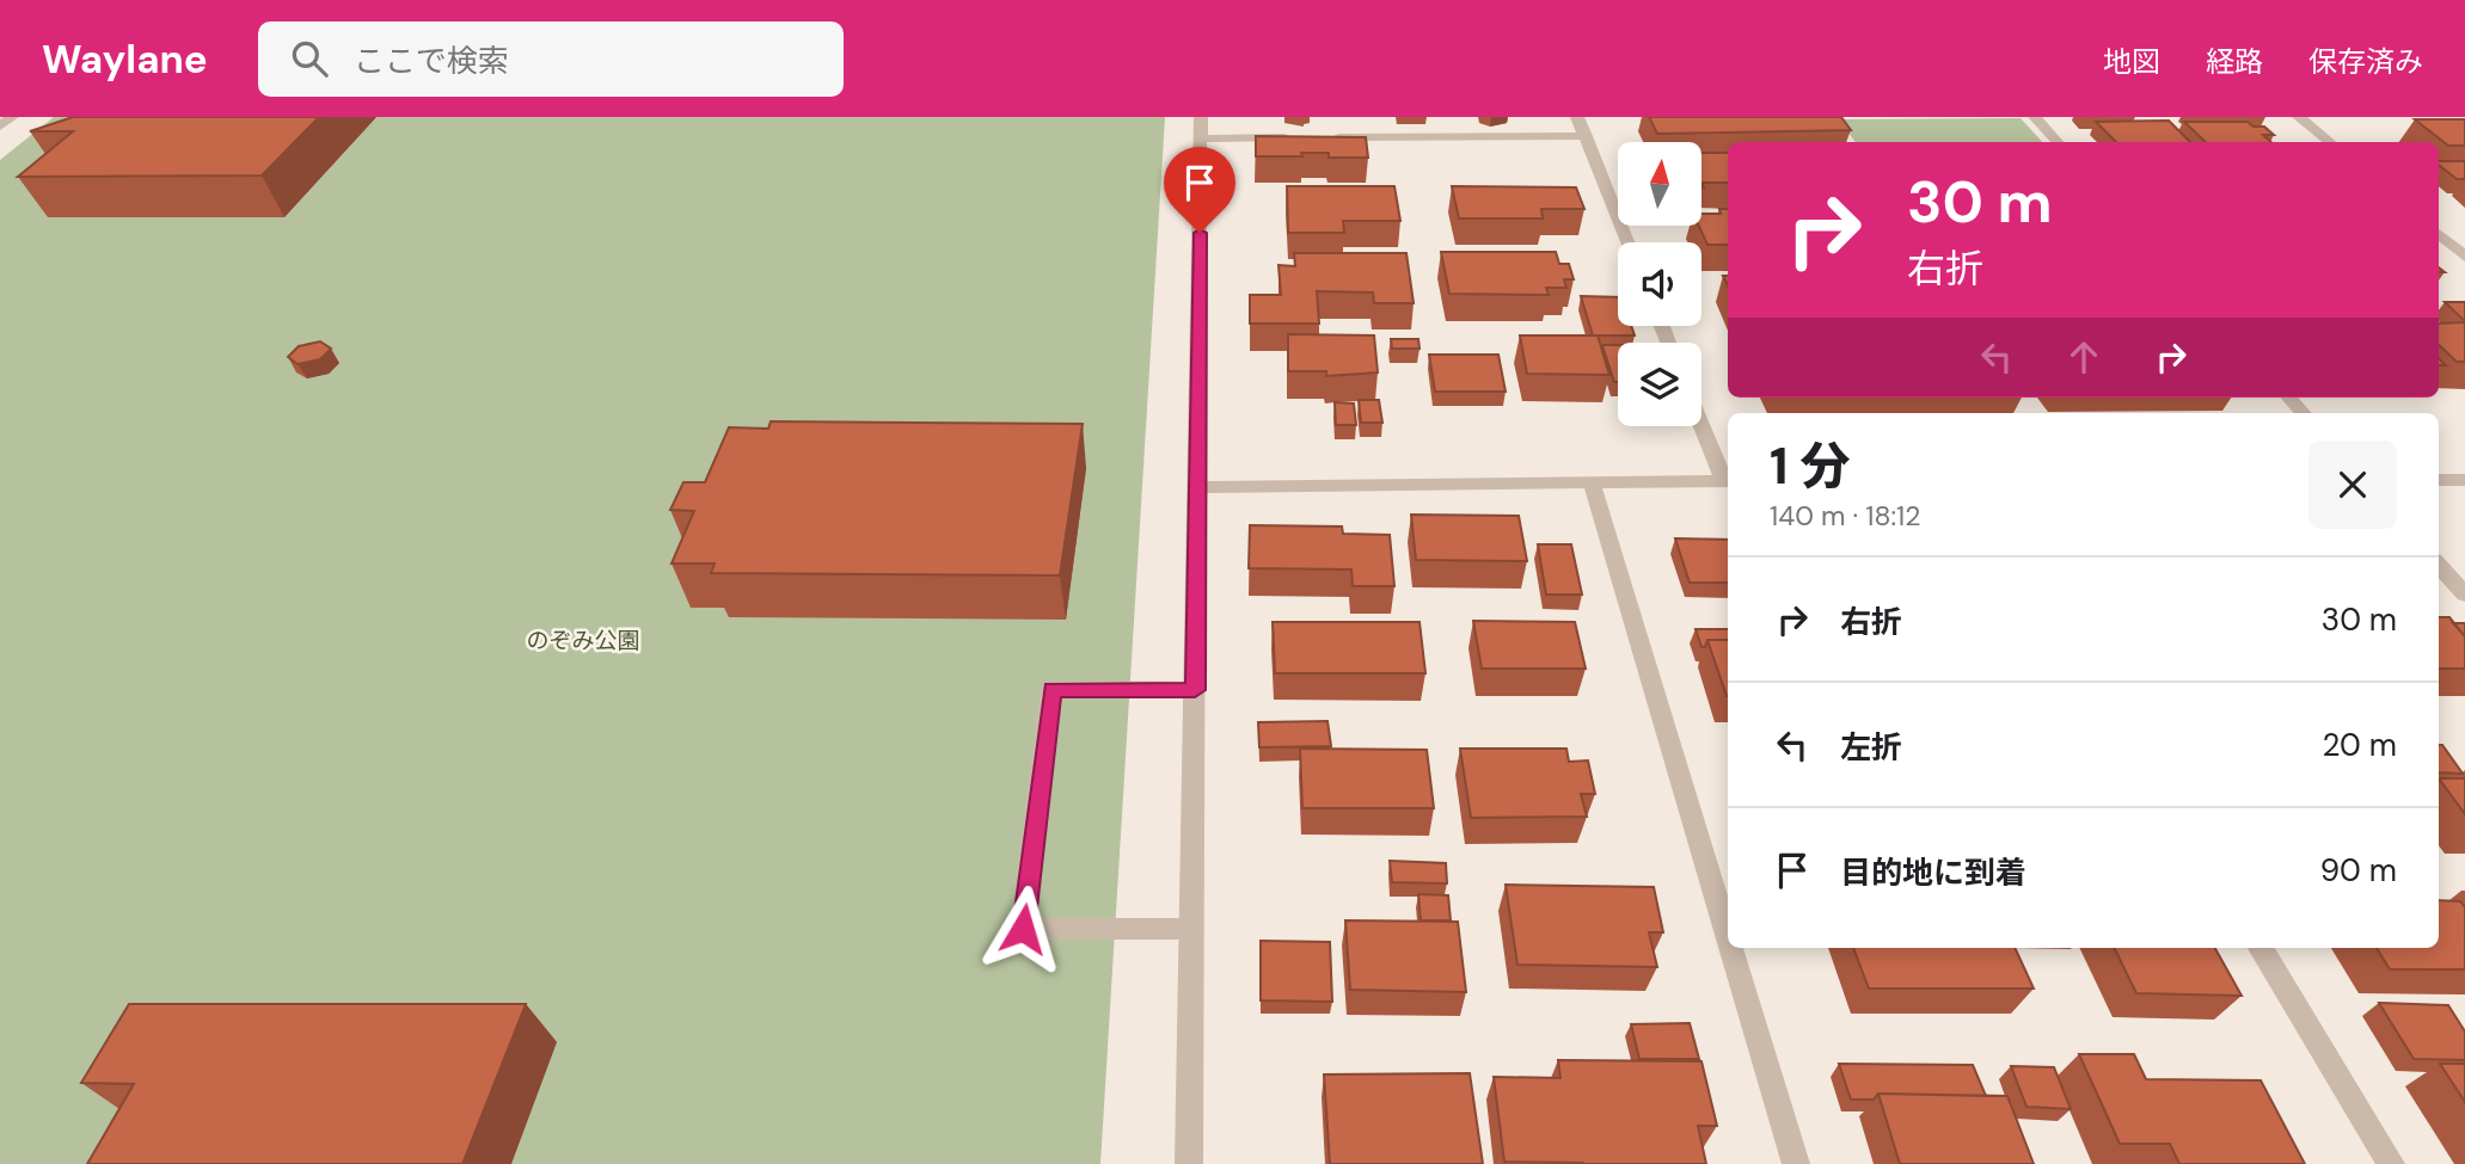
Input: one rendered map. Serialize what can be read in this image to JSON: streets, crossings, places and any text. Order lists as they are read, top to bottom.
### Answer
{
  "parks": ["のぞみ公園"],
  "north": "top",
  "page": {
    "header": "Waylane",
    "search": "ここで検索",
    "nav": ["地図", "経路", "保存済み"],
    "turn": ["30 m", "右折"],
    "heading": ["1 分", "140 m · 18:12"],
    "list": [
      {
        "name": "右折",
        "value": "30 m"
      },
      {
        "name": "左折",
        "value": "20 m"
      },
      {
        "name": "目的地に到着",
        "value": "90 m"
      }
    ]
  }
}
